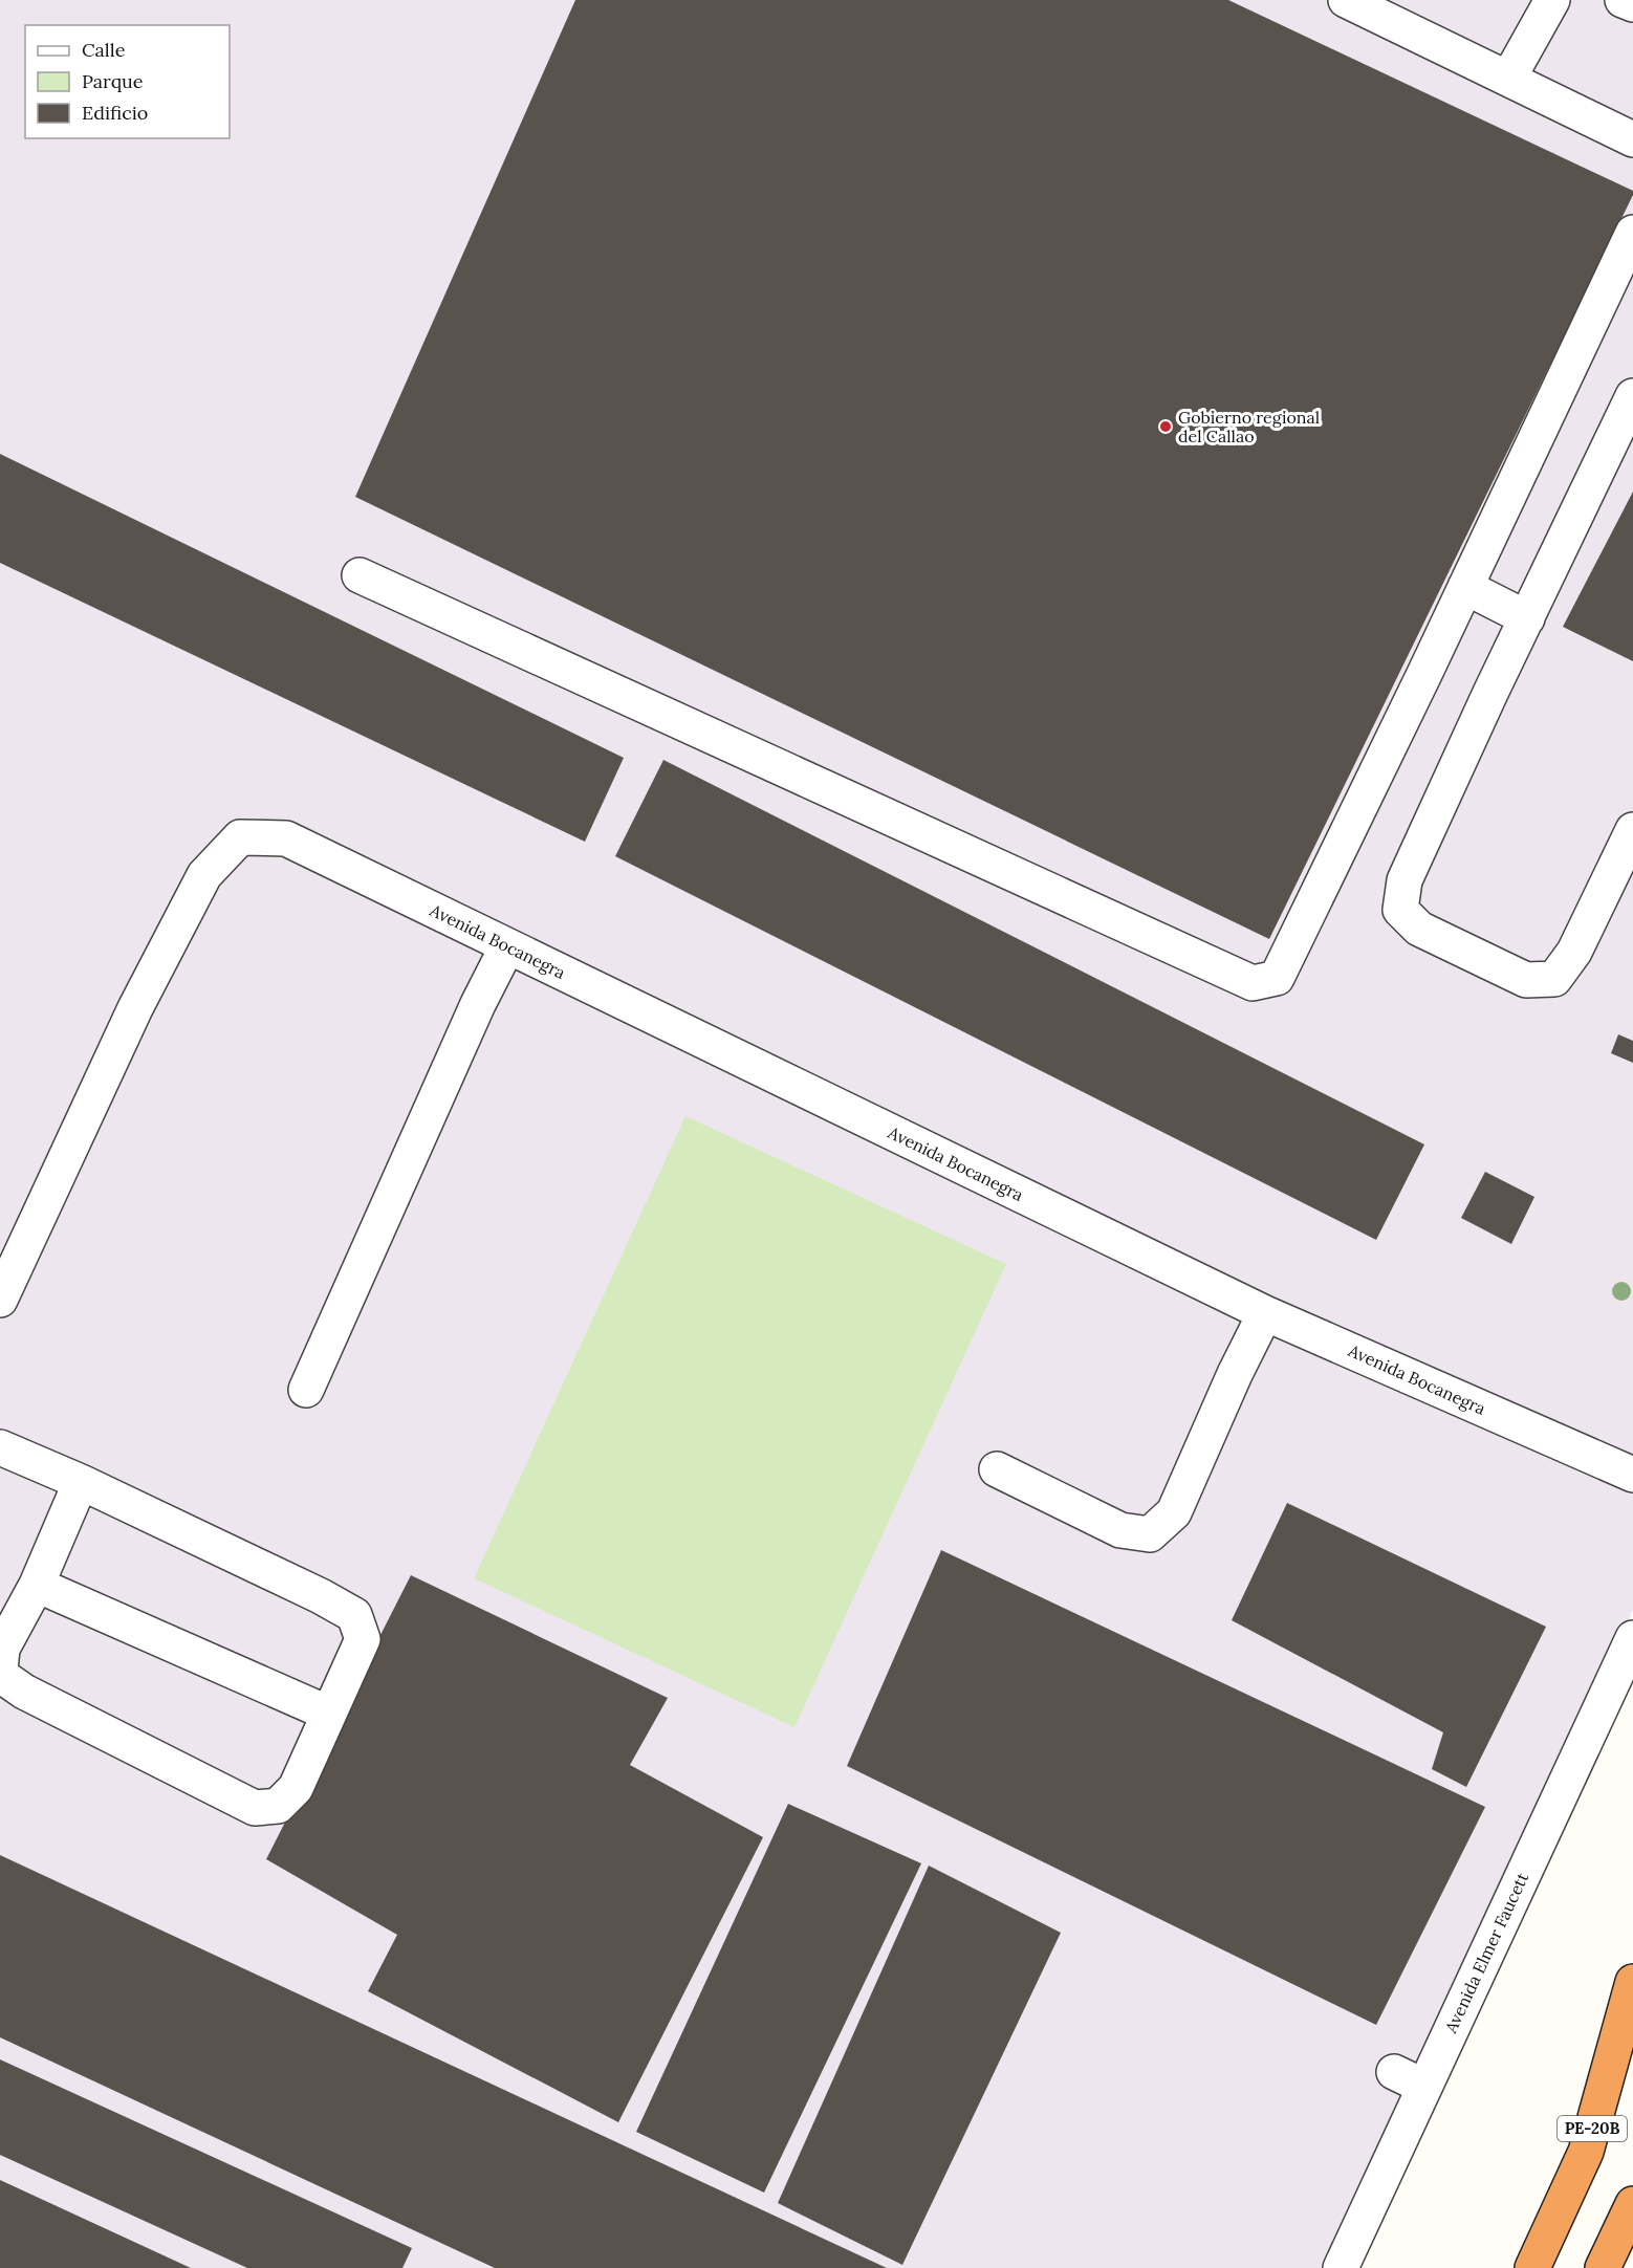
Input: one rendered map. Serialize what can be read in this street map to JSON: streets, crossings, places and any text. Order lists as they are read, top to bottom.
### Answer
{
  "streets": {
    "highway": ["PE-20B"],
    "lane": ["Avenida Bocanegra", "Avenida Elmer Faucett"]
  },
  "places": ["Gobierno regional del Callao"],
  "legend": ["Calle", "Parque", "Edificio"]
}
